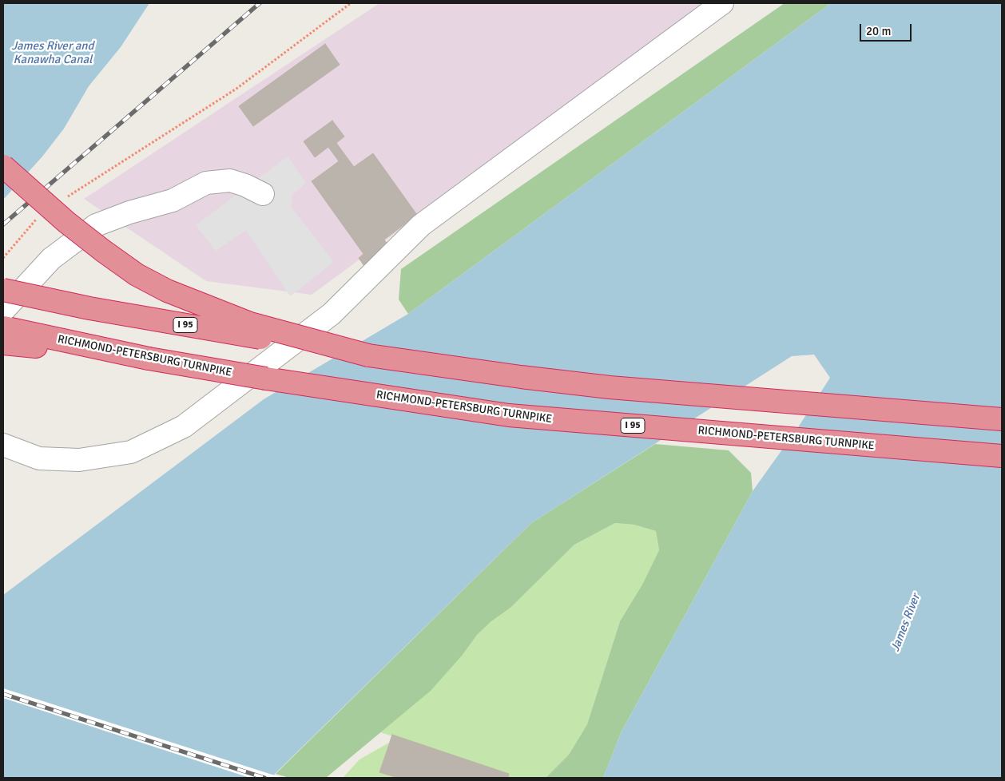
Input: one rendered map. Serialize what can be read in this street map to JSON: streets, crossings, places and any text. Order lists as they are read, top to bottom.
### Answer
{
  "streets": {
    "highway": ["I 95", "RICHMOND-PETERSBURG TURNPIKE"]
  },
  "water": ["James River and Kanawha Canal", "James River"],
  "scale_bar": "20 m"
}
